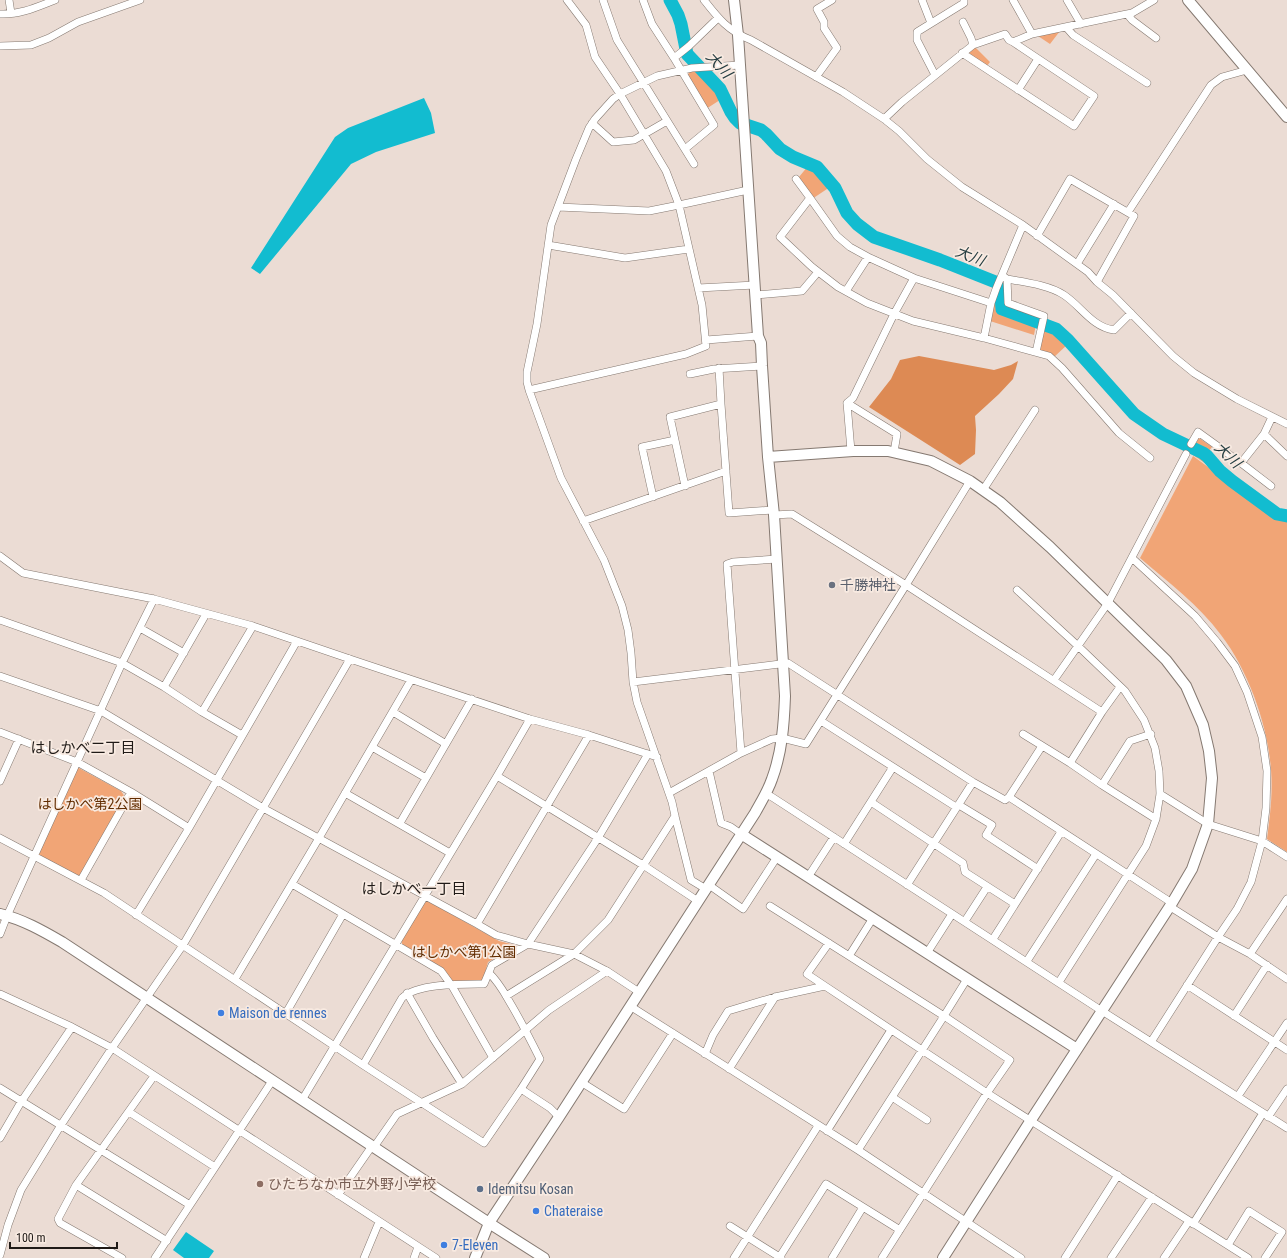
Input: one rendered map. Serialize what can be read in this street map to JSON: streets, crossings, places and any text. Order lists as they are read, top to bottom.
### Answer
{
  "districts": ["はしかべ二丁目", "はしかべ一丁目"],
  "water": ["大川"],
  "parks": ["はしかべ第2公園", "はしかべ第1公園"],
  "places": [
    "千勝神社",
    "Maison de rennes",
    "ひたちなか市立外野小学校",
    "Idemitsu Kosan",
    "Chateraise",
    "7-Eleven"
  ],
  "scale_bar": "100 m"
}
